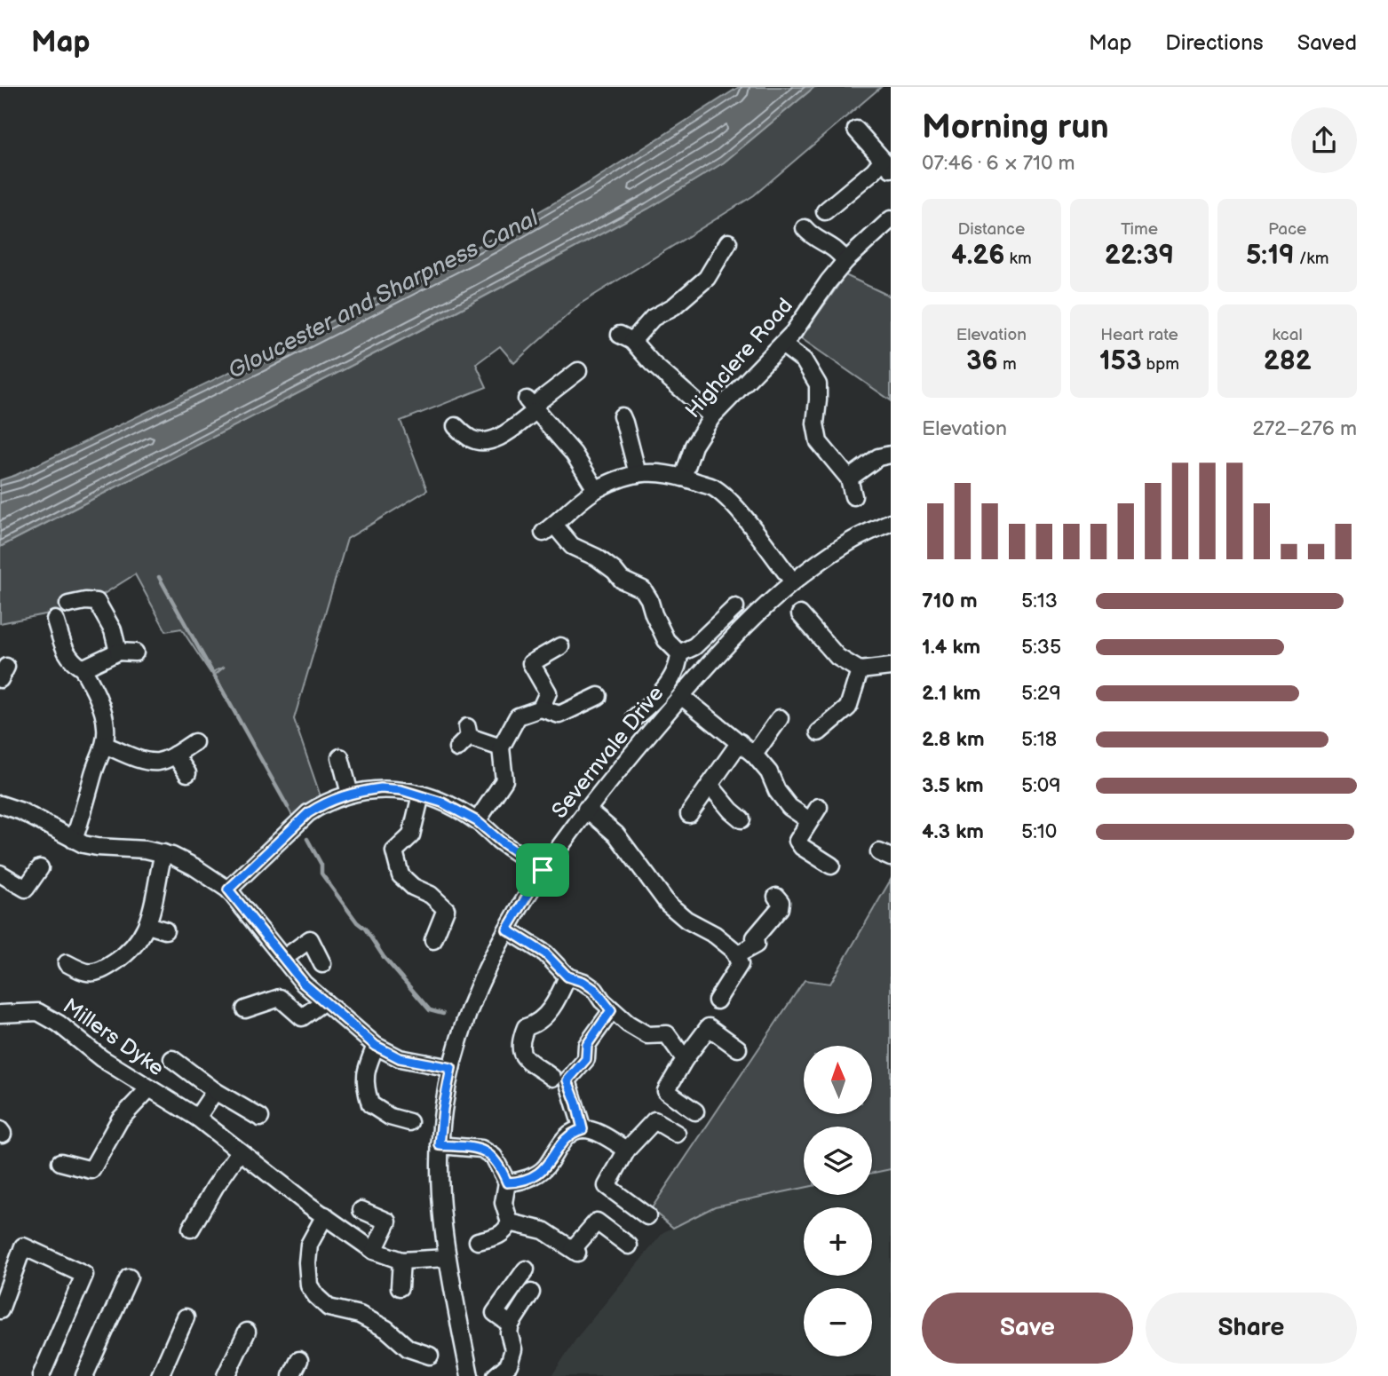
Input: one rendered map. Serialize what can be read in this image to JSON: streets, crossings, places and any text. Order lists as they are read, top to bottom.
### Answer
{
  "streets": {
    "street": ["Highclere Road", "Severnvale Drive", "Millers Dyke"]
  },
  "crossings": [
    ["Severnvale Drive", "Millers Dyke"]
  ],
  "water": ["Gloucester and Sharpness Canal"],
  "north": "top",
  "page": {
    "header": "Map",
    "nav": ["Map", "Directions", "Saved"],
    "heading": ["Morning run", "07:46 · 6 × 710 m"],
    "stats": [
      ["Distance", "4.26 km"],
      ["Time", "22:39"],
      ["Pace", "5:19 /km"],
      ["Elevation", "36 m"],
      ["Heart rate", "153 bpm"],
      ["kcal", "282"]
    ],
    "chart": ["Elevation", "272–276 m"],
    "list": [
      {
        "name": "710 m",
        "note": "5:13"
      },
      {
        "name": "1.4 km",
        "note": "5:35"
      },
      {
        "name": "2.1 km",
        "note": "5:29"
      },
      {
        "name": "2.8 km",
        "note": "5:18"
      },
      {
        "name": "3.5 km",
        "note": "5:09"
      },
      {
        "name": "4.3 km",
        "note": "5:10"
      }
    ],
    "map_buttons": ["+", "−"],
    "buttons": ["Save", "Share"]
  }
}
